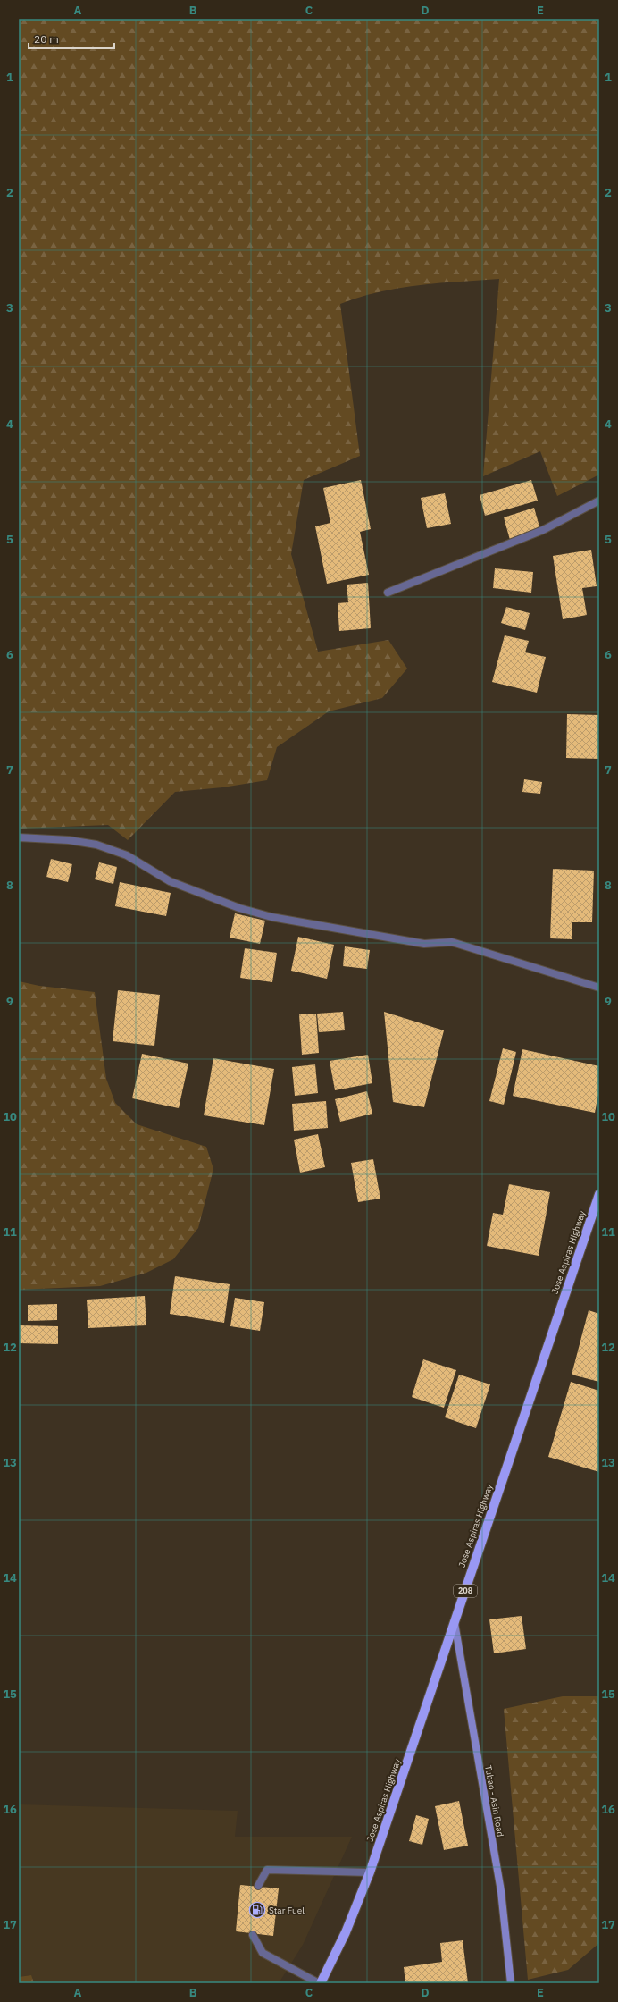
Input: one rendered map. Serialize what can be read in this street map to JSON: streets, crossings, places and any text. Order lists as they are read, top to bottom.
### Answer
{
  "streets": {
    "main road": ["Jose Aspiras Highway", "208", "Tubao - Asin Road"]
  },
  "crossings": [
    ["Jose Aspiras Highway", "Tubao - Asin Road"]
  ],
  "places": {
    "fuel station": ["Star Fuel"]
  },
  "scale_bar": "20 m",
  "grid": {
    "columns": [
      "A",
      "B",
      "C",
      "D",
      "E"
    ],
    "rows": [
      "1",
      "2",
      "3",
      "4",
      "5",
      "6",
      "7",
      "8",
      "9",
      "10",
      "11",
      "12",
      "13",
      "14",
      "15",
      "16",
      "17"
    ]
  }
}
